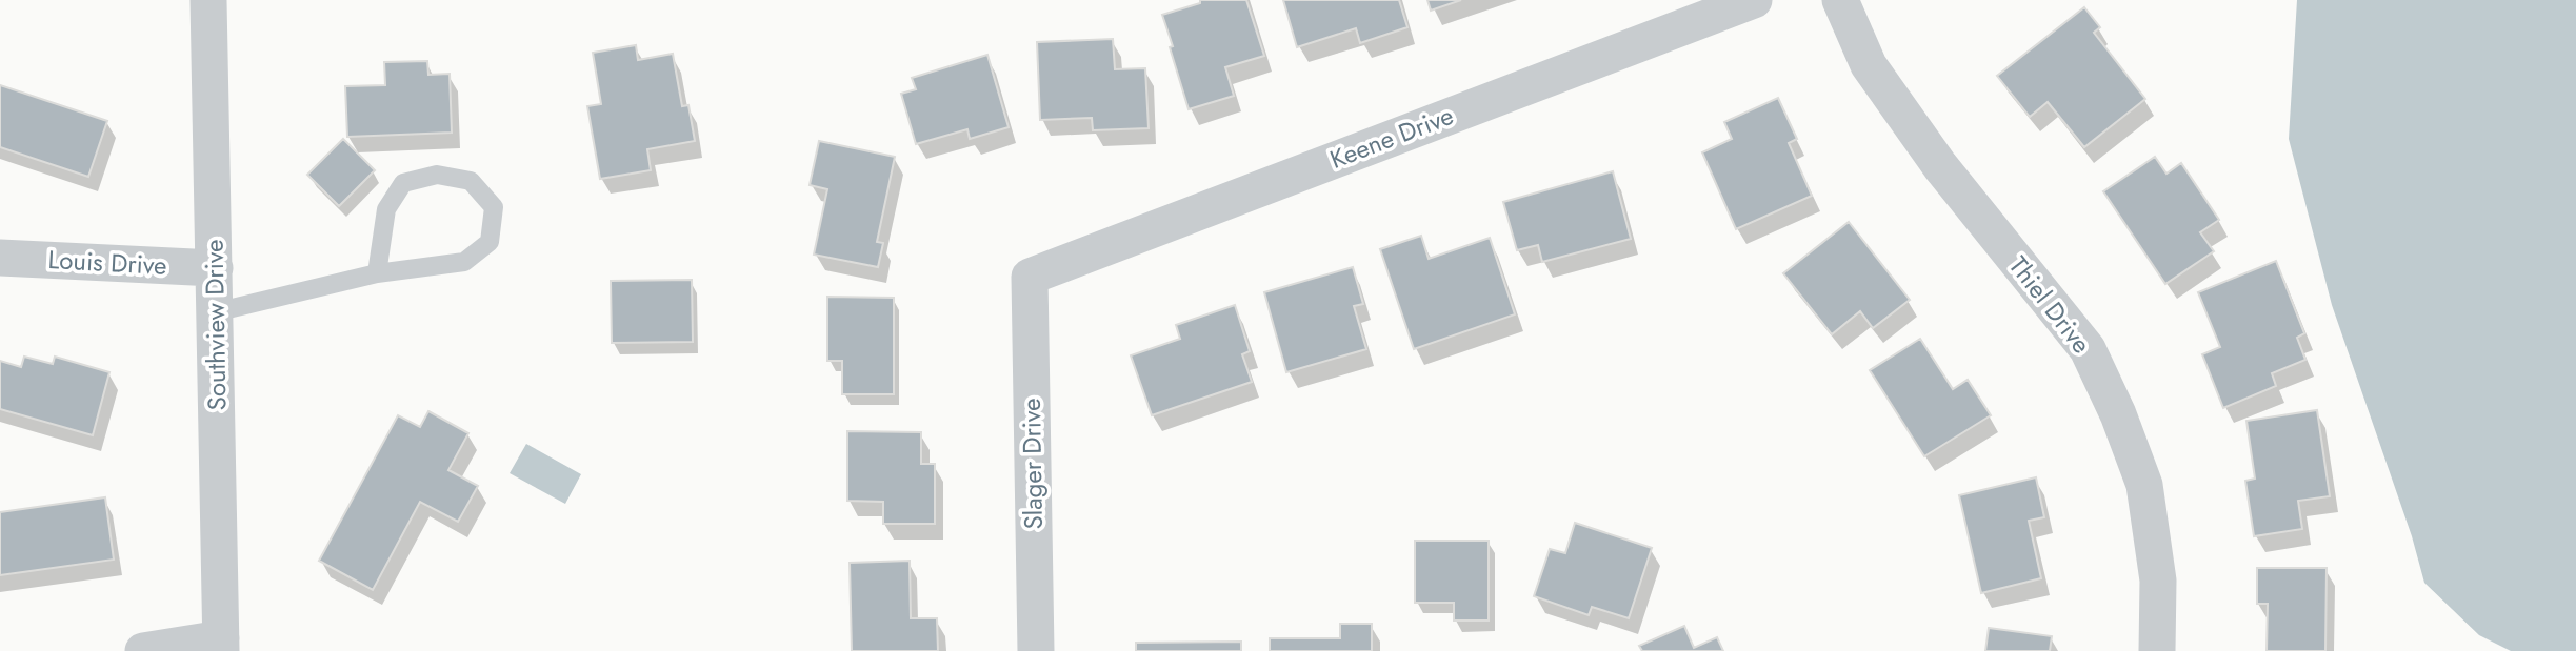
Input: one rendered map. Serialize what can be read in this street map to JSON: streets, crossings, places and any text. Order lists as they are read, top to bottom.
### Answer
{
  "streets": {
    "street": [
      "Keene Drive",
      "Louis Drive",
      "Thiel Drive",
      "Southview Drive",
      "Slager Drive"
    ]
  },
  "crossings": [
    ["Keene Drive", "Slager Drive"],
    ["Louis Drive", "Southview Drive"]
  ]
}
